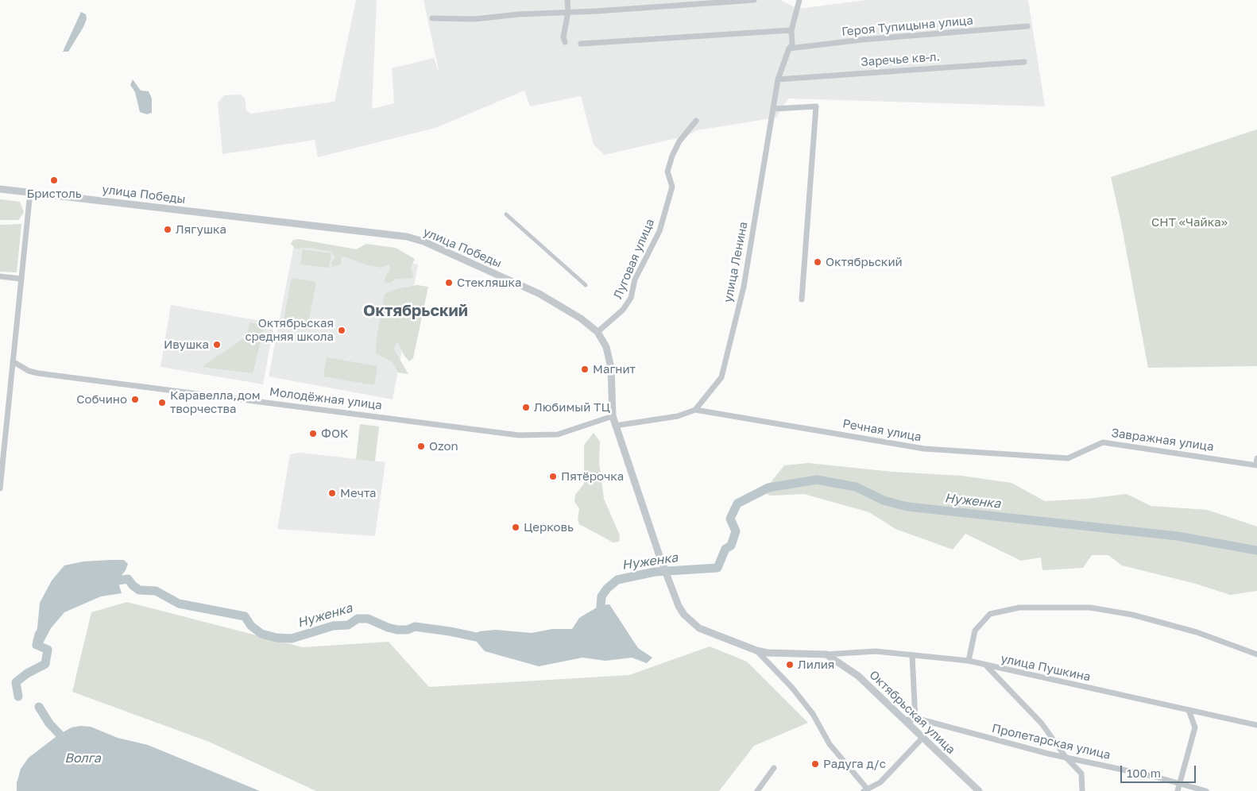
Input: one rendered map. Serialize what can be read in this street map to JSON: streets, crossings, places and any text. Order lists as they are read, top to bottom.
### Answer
{
  "streets": {
    "street": [
      "Героя Тупицына улица",
      "Заречье кв-л.",
      "улица Победы",
      "Луговая улица",
      "улица Ленина",
      "Молодёжная улица",
      "Речная улица",
      "Завражная улица",
      "улица Пушкина",
      "Октябрьская улица",
      "Пролетарская улица"
    ]
  },
  "crossings": [
    ["Героя Тупицына улица", "улица Ленина"],
    ["Заречье кв-л.", "улица Ленина"],
    ["улица Победы", "Луговая улица"],
    ["улица Победы", "Молодёжная улица"],
    ["улица Победы", "улица Пушкина"],
    ["улица Победы", "Октябрьская улица"],
    ["улица Ленина", "Речная улица"],
    ["Речная улица", "Завражная улица"],
    ["улица Пушкина", "Октябрьская улица"],
    ["Октябрьская улица", "Пролетарская улица"]
  ],
  "districts": ["Октябрьский"],
  "water": ["Нуженка", "Волга"],
  "parks": ["СНТ «Чайка»"],
  "places": [
    "Бристоль",
    "Лягушка",
    "Октябрьский",
    "Стекляшка",
    "Октябрьская средняя школа",
    "Ивушка",
    "Магнит",
    "Собчино",
    "Каравелла,дом творчества",
    "Любимый ТЦ",
    "ФОК",
    "Ozon",
    "Пятёрочка",
    "Мечта",
    "Церковь",
    "Лилия",
    "Радуга д/с"
  ],
  "scale_bar": "100 m"
}
